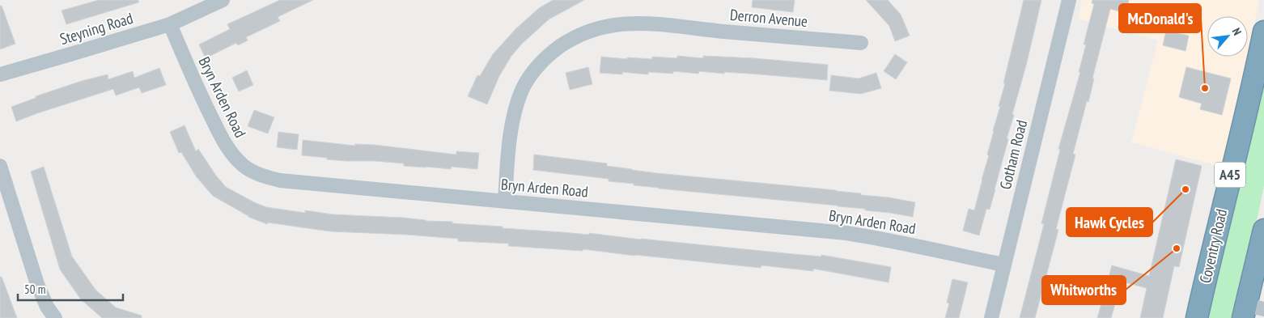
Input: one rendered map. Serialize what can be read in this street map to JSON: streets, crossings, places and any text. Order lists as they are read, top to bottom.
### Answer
{
  "streets": {
    "highway": ["A45", "Coventry Road"],
    "street": [
      "Derron Avenue",
      "Steyning Road",
      "Bryn Arden Road",
      "Gotham Road"
    ]
  },
  "crossings": [
    ["Derron Avenue", "Bryn Arden Road"],
    ["Steyning Road", "Bryn Arden Road"],
    ["Bryn Arden Road", "Gotham Road"]
  ],
  "places": ["McDonald's", "Hawk Cycles", "Whitworths"],
  "scale_bar": "50 m",
  "north": "top right"
}
